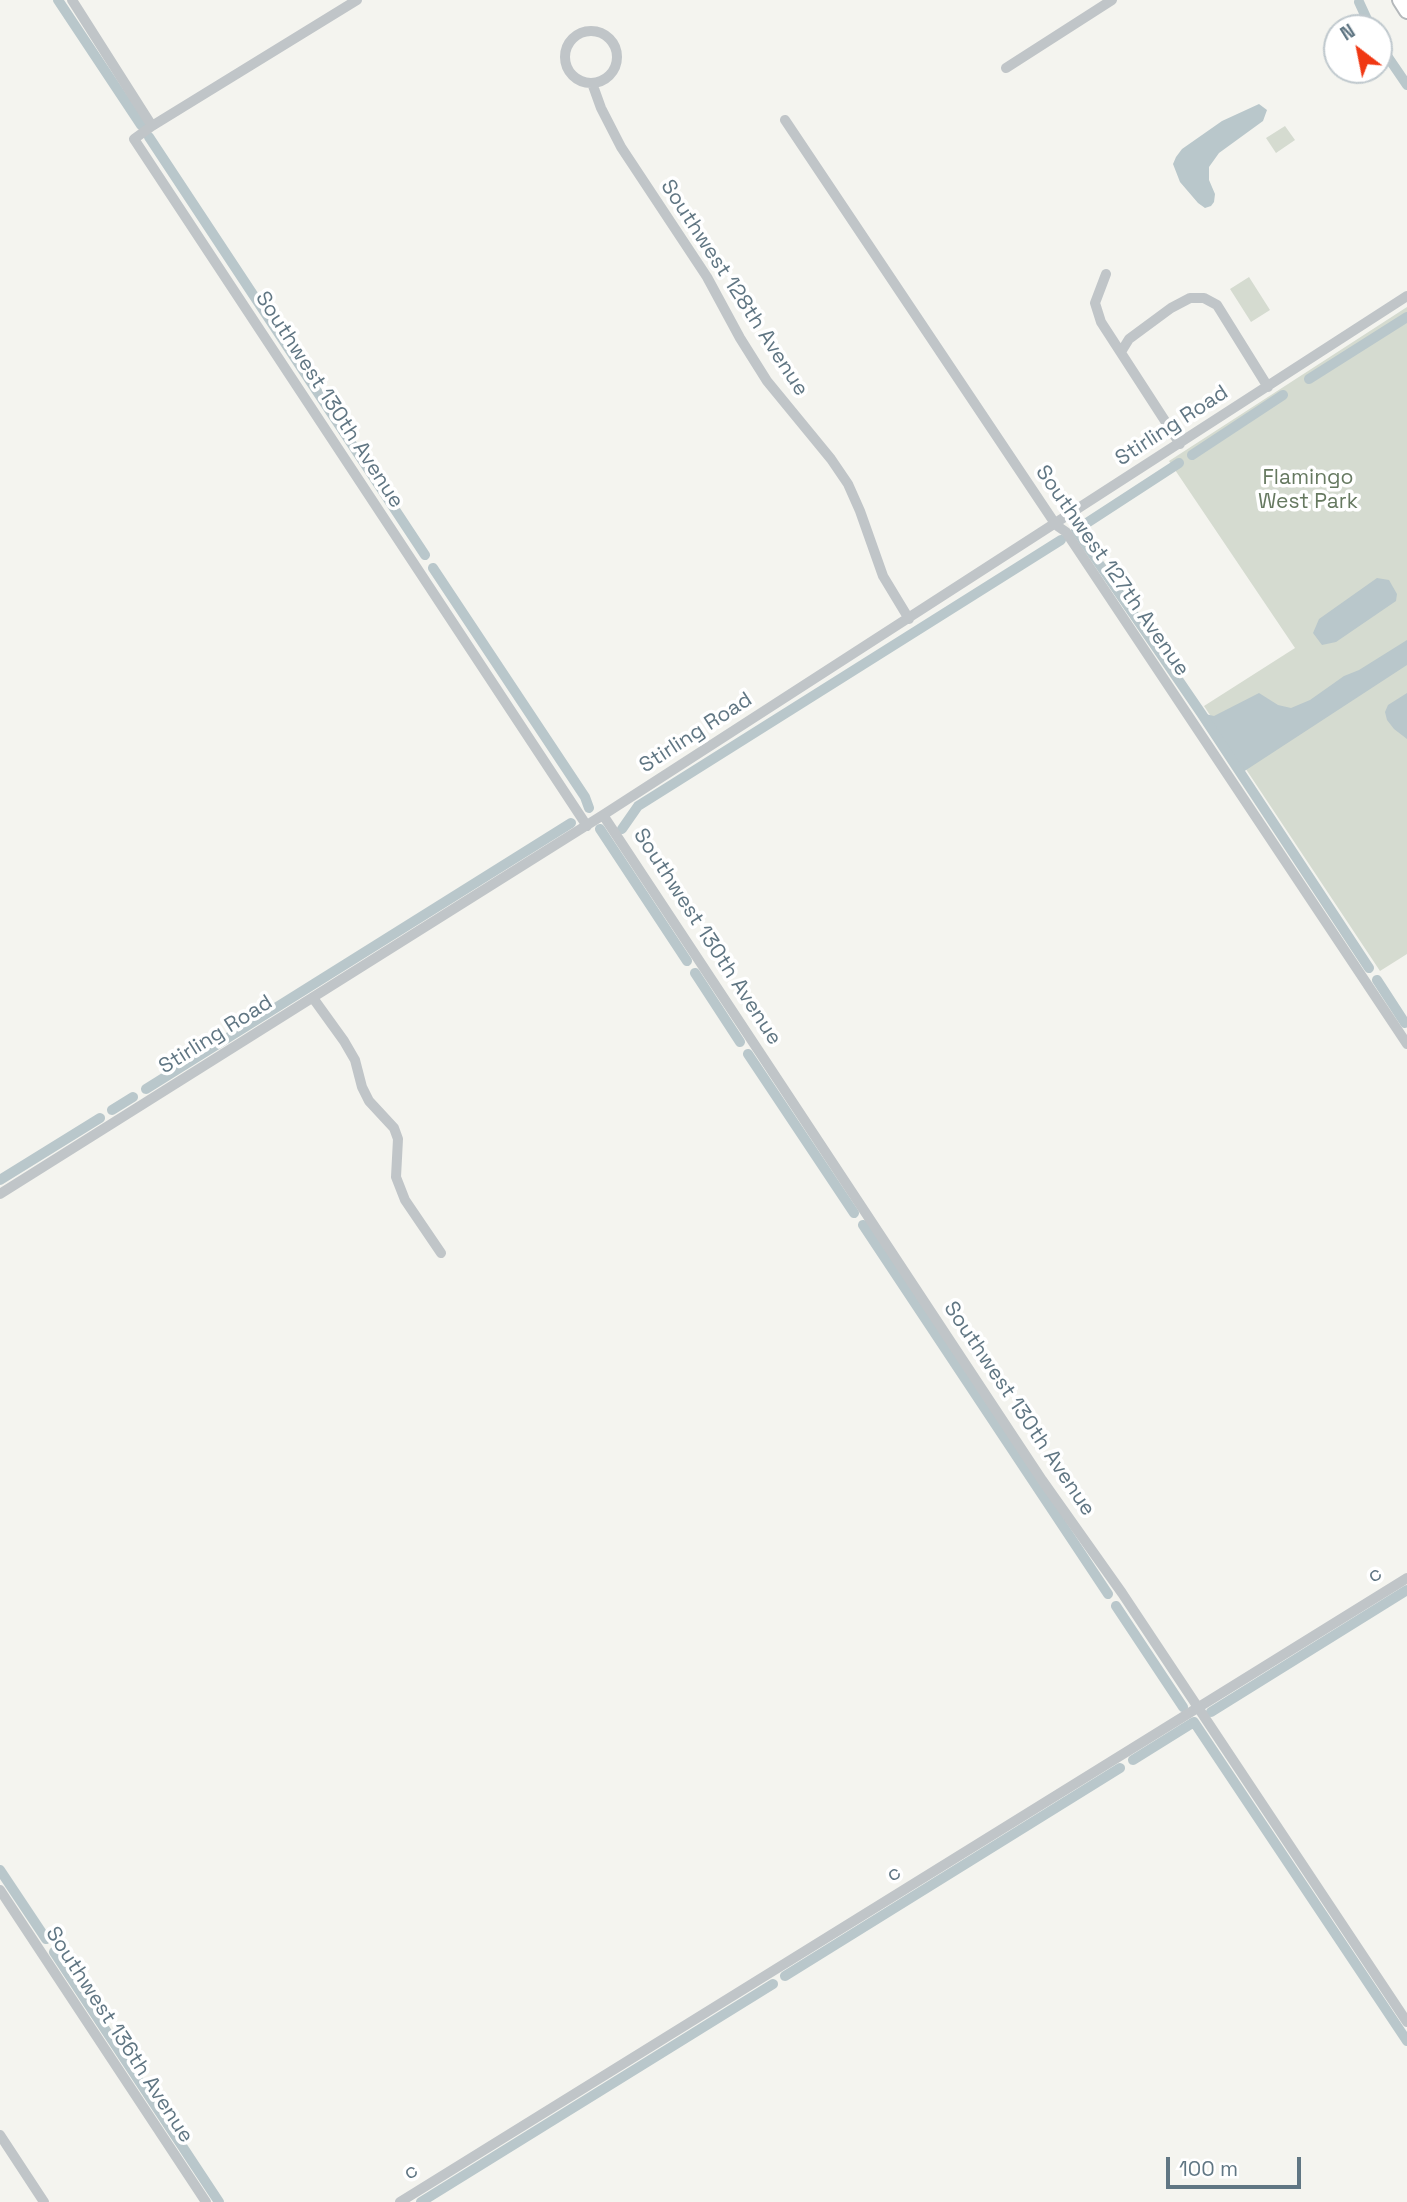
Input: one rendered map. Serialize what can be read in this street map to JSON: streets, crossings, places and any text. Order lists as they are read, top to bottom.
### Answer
{
  "streets": {
    "street": [
      "Southwest 128th Avenue",
      "Southwest 130th Avenue",
      "Stirling Road",
      "Southwest 127th Avenue",
      "c",
      "Southwest 136th Avenue"
    ]
  },
  "crossings": [
    ["Southwest 128th Avenue", "Stirling Road"],
    ["Southwest 130th Avenue", "Stirling Road"],
    ["Southwest 130th Avenue", "c"],
    ["Stirling Road", "Southwest 127th Avenue"]
  ],
  "parks": ["Flamingo West Park"],
  "scale_bar": "100 m",
  "north": "top left"
}
